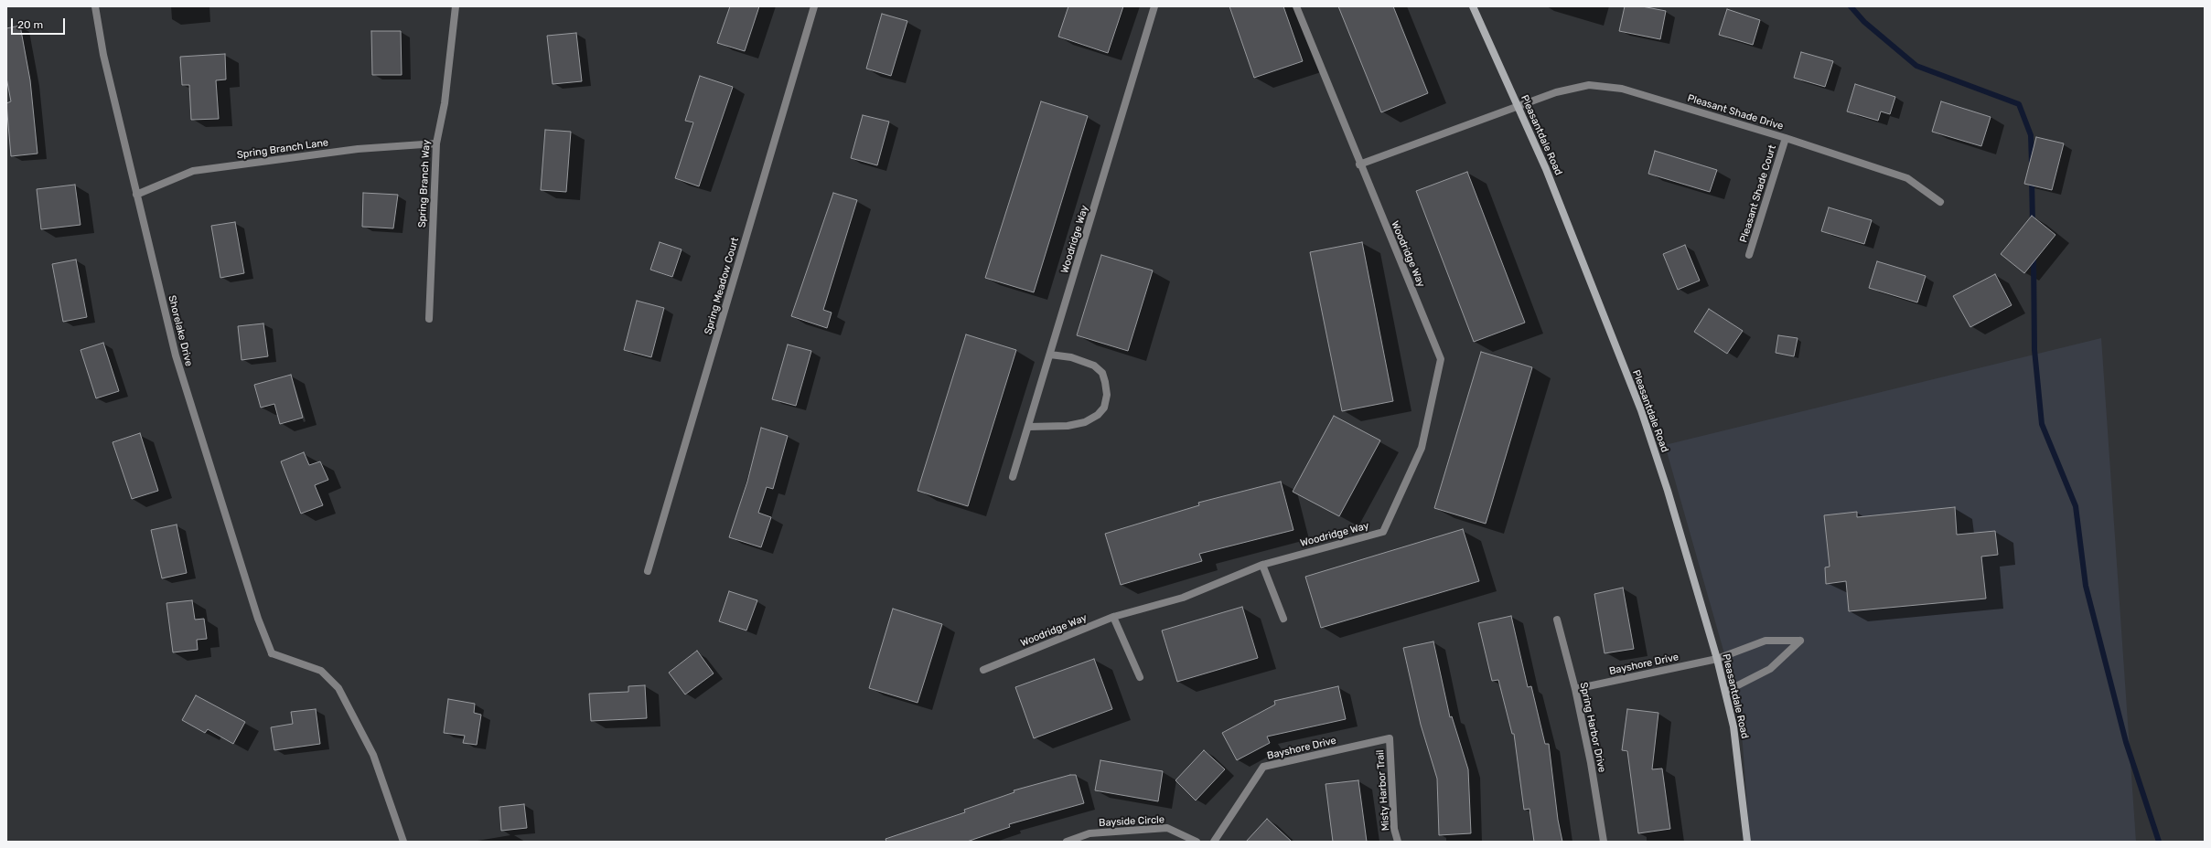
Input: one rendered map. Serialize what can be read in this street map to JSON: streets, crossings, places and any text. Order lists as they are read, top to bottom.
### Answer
{
  "streets": {
    "main road": ["Pleasantdale Road"],
    "street": [
      "Pleasant Shade Drive",
      "Spring Branch Lane",
      "Spring Branch Way",
      "Pleasant Shade Court",
      "Woodridge Way",
      "Spring Meadow Court",
      "Shorelake Drive",
      "Bayshore Drive",
      "Spring Harbor Drive",
      "Misty Harbor Trail",
      "Bayside Circle"
    ]
  },
  "crossings": [
    ["Pleasant Shade Drive", "Pleasantdale Road"],
    ["Pleasant Shade Drive", "Pleasant Shade Court"],
    ["Pleasantdale Road", "Bayshore Drive"],
    ["Spring Branch Lane", "Spring Branch Way"],
    ["Spring Branch Lane", "Shorelake Drive"],
    ["Bayshore Drive", "Spring Harbor Drive"],
    ["Bayshore Drive", "Misty Harbor Trail"]
  ],
  "scale_bar": "20 m"
}
